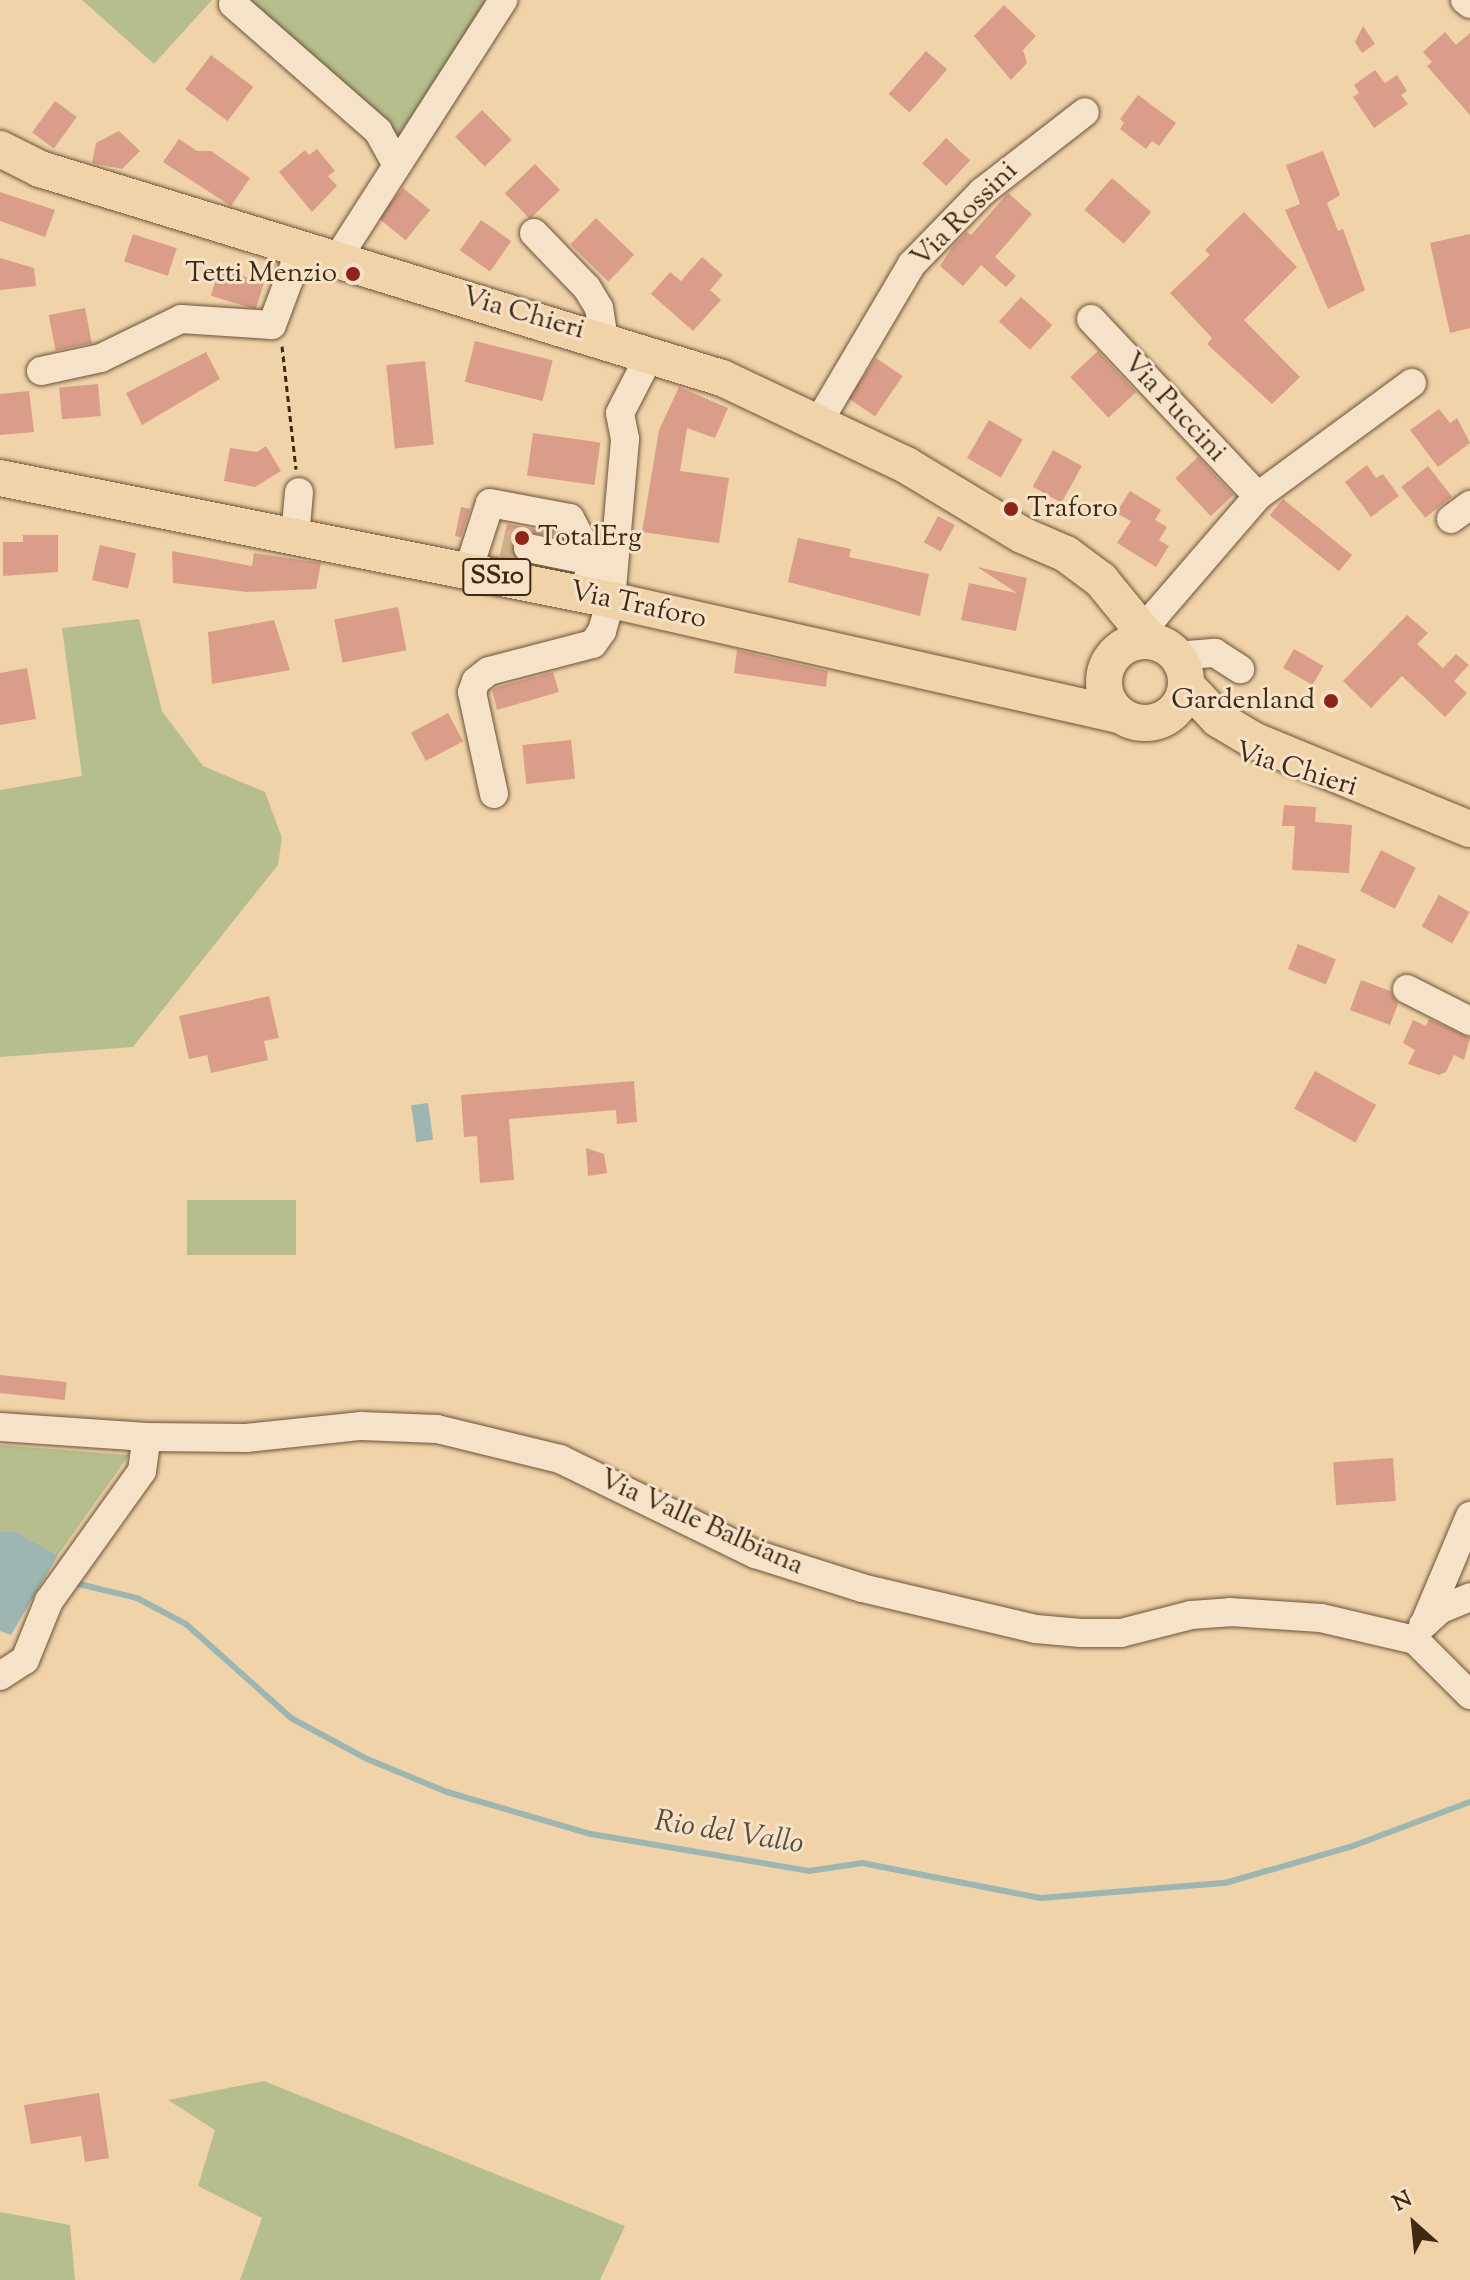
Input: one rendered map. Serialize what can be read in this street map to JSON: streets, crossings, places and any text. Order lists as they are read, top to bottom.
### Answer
{
  "streets": {
    "main road": ["Via Chieri", "SS10", "Via Traforo"],
    "street": ["Via Rossini", "Via Puccini", "Via Valle Balbiana"]
  },
  "crossings": [
    ["Via Rossini", "Via Chieri"],
    ["Via Chieri", "Via Traforo"]
  ],
  "water": ["Rio del Vallo"],
  "places": [
    "Tetti Menzio",
    "Traforo",
    "TotalErg",
    "Gardenland"
  ],
  "north": "top left"
}
